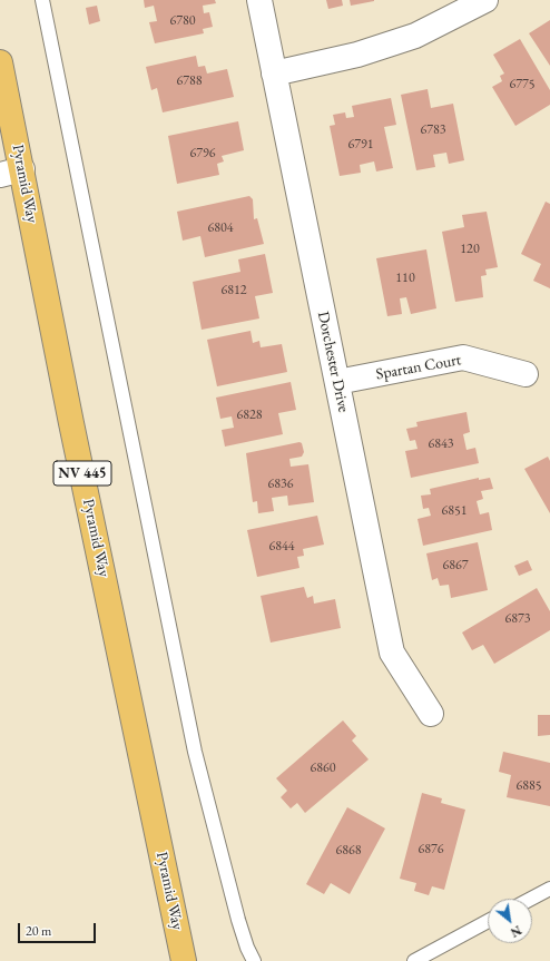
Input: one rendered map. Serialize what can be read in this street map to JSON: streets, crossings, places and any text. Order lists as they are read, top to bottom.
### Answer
{
  "streets": {
    "main road": ["Pyramid Way", "NV 445"],
    "street": ["Dorchester Drive", "Spartan Court"]
  },
  "crossings": [
    ["Dorchester Drive", "Spartan Court"]
  ],
  "house_numbers": [
    "6780",
    "6788",
    "6775",
    "6783",
    "6791",
    "6796",
    "6804",
    "120",
    "110",
    "6812",
    "6828",
    "6843",
    "6836",
    "6851",
    "6844",
    "6867",
    "6873",
    "6860",
    "6885",
    "6876",
    "6868"
  ],
  "scale_bar": "20 m",
  "north": "bottom right"
}
